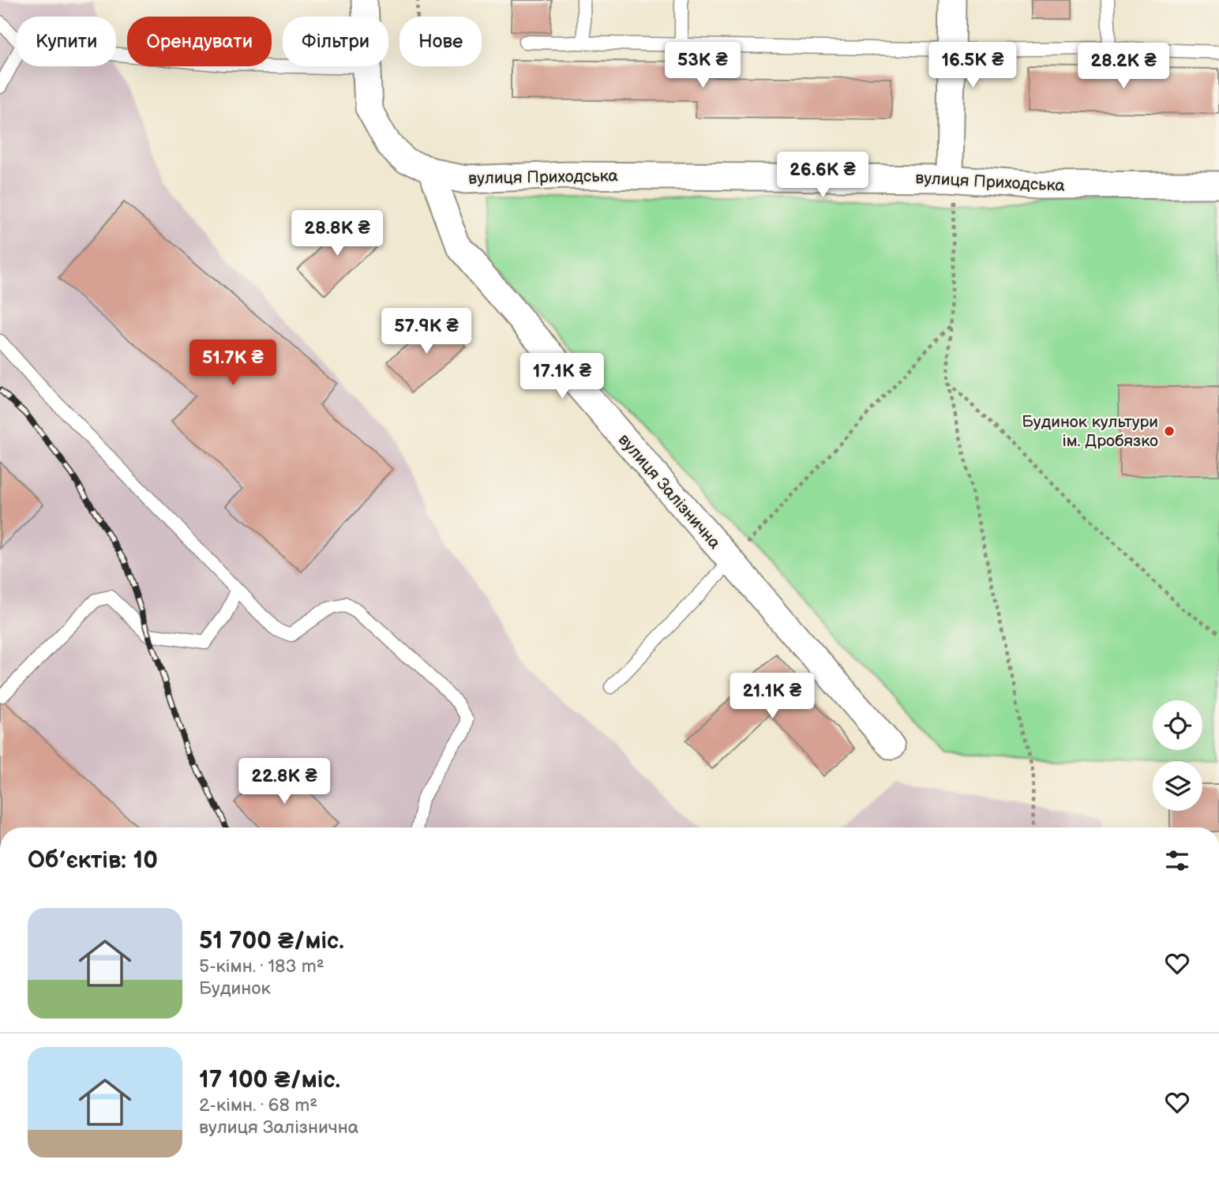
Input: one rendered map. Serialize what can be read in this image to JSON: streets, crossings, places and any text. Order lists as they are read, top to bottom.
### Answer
{
  "streets": {
    "street": ["вулиця Приходська", "вулиця Залізнична"]
  },
  "crossings": [
    ["вулиця Приходська", "вулиця Залізнична"]
  ],
  "places": ["Будинок культури ім. Дробязко"],
  "page": {
    "chip": [
      "Купити",
      "Орендувати",
      "Фільтри",
      "Нове"
    ],
    "price": [
      "53K ₴",
      "16.5K ₴",
      "28.2K ₴",
      "26.6K ₴",
      "28.8K ₴",
      "57.9K ₴",
      "51.7K ₴",
      "17.1K ₴",
      "21.1K ₴",
      "22.8K ₴"
    ],
    "heading": "Об’єктів: 10",
    "list": [
      {
        "name": "51 700 ₴/міс.",
        "note": "5-кімн. · 183 m² · Будинок"
      },
      {
        "name": "17 100 ₴/міс.",
        "note": "2-кімн. · 68 m² · вулиця Залізнична"
      }
    ]
  }
}
